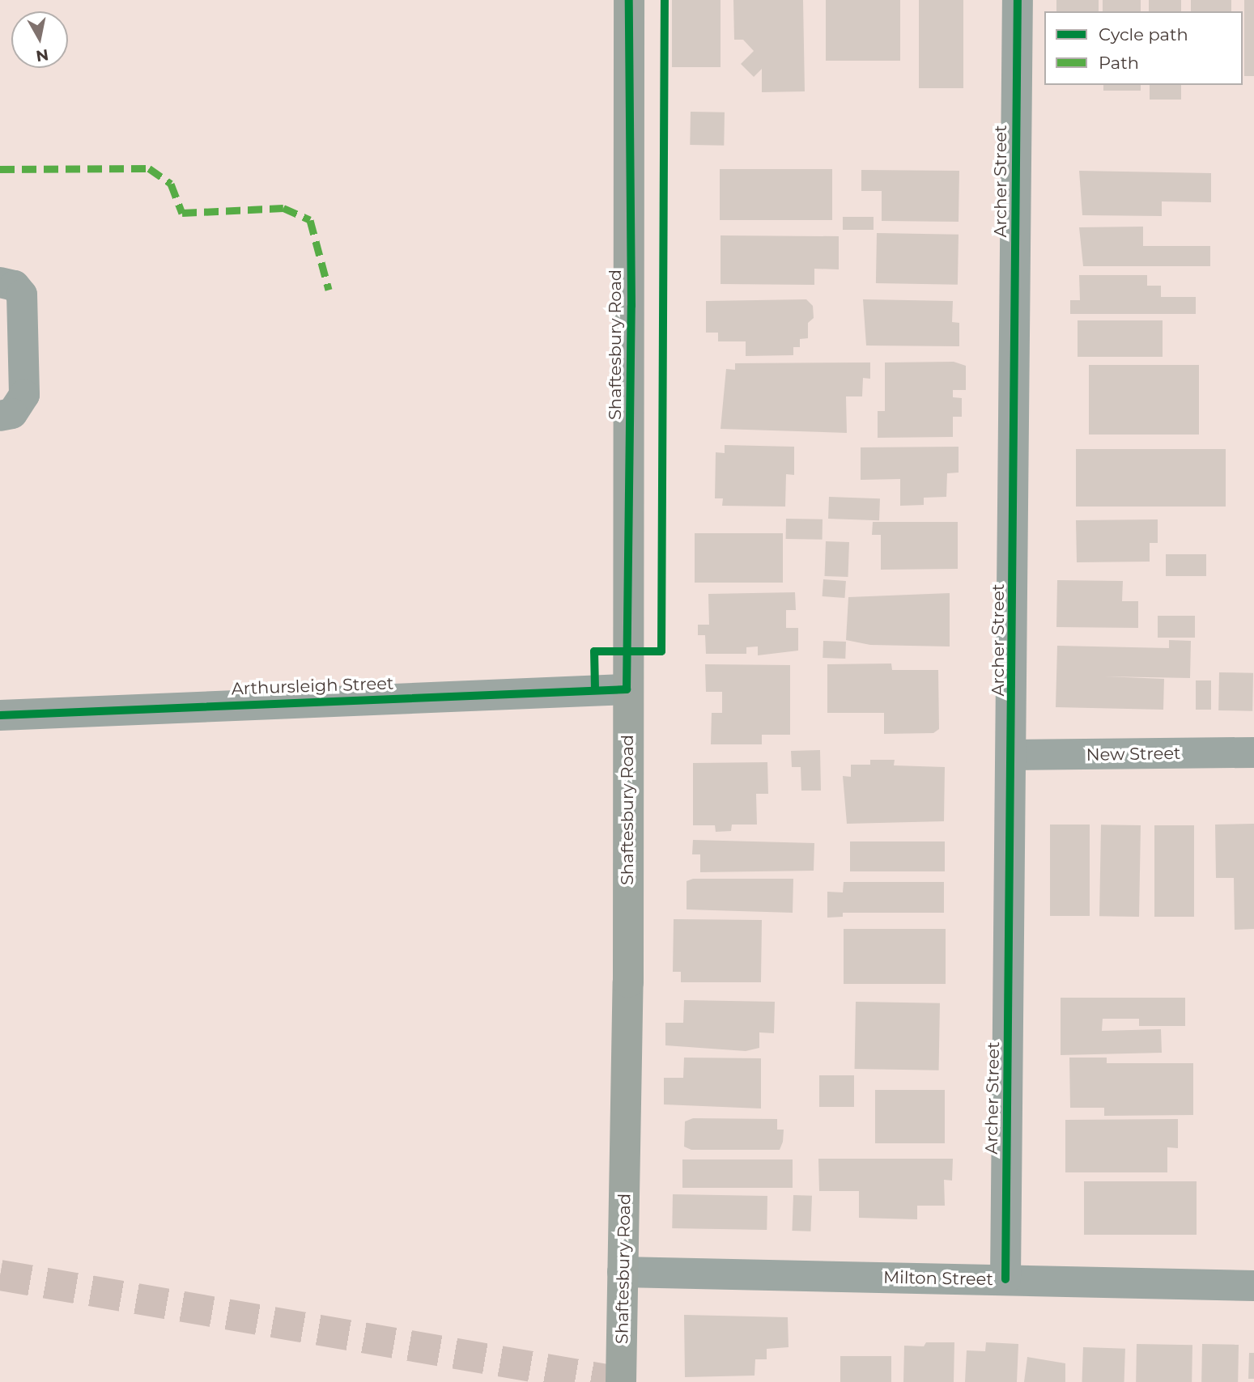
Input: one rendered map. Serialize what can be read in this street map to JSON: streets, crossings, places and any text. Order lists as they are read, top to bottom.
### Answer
{
  "streets": {
    "main road": ["Shaftesbury Road"],
    "street": [
      "Archer Street",
      "Arthursleigh Street",
      "New Street",
      "Milton Street"
    ]
  },
  "crossings": [
    ["Archer Street", "New Street"],
    ["Archer Street", "Milton Street"],
    ["Shaftesbury Road", "Arthursleigh Street"],
    ["Shaftesbury Road", "Milton Street"]
  ],
  "legend": ["Cycle path", "Path"],
  "north": "bottom"
}
